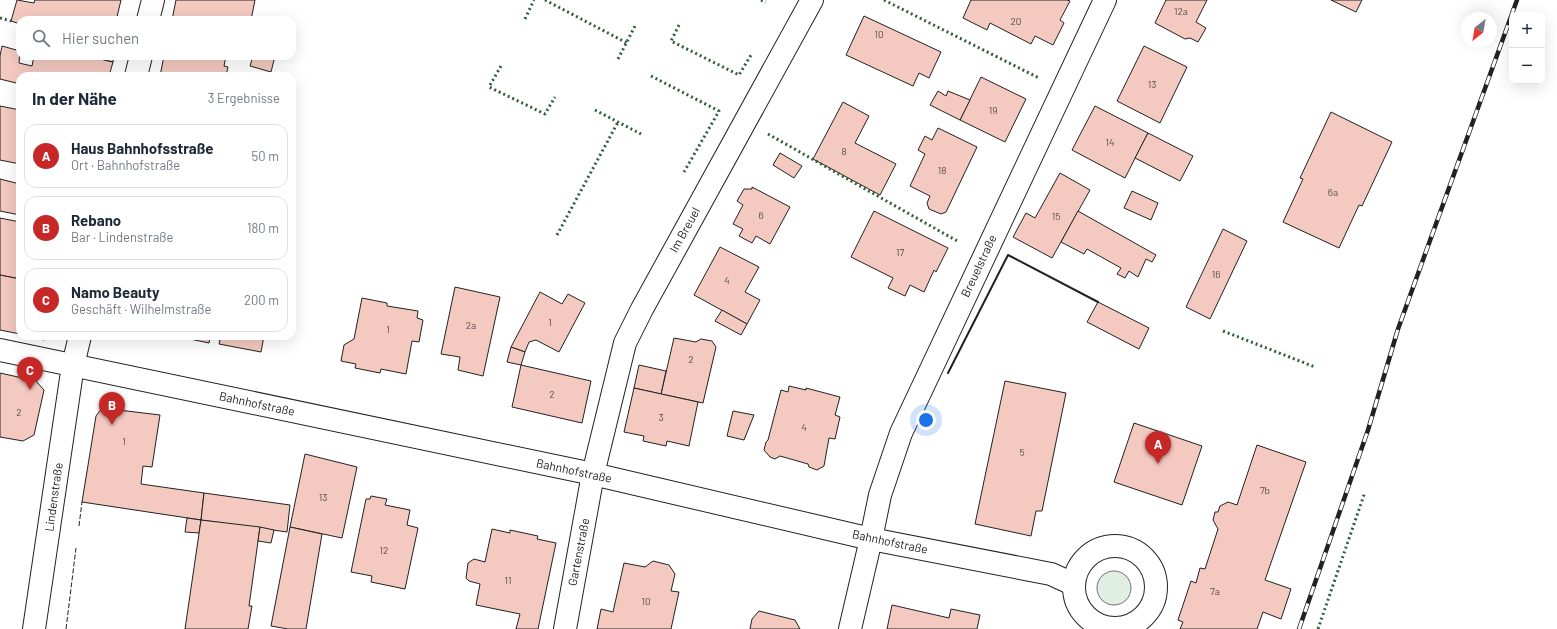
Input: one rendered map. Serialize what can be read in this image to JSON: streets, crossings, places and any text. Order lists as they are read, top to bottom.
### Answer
{
  "streets": {
    "street": [
      "Im Breuel",
      "Breuelstraße",
      "Bahnhofstraße",
      "Lindenstraße",
      "Gartenstraße"
    ]
  },
  "crossings": [
    ["Im Breuel", "Bahnhofstraße"],
    ["Im Breuel", "Gartenstraße"],
    ["Breuelstraße", "Bahnhofstraße"],
    ["Bahnhofstraße", "Lindenstraße"],
    ["Bahnhofstraße", "Gartenstraße"]
  ],
  "house_numbers": [
    "12a",
    "20",
    "10",
    "13",
    "19",
    "14",
    "8",
    "18",
    "6a",
    "6",
    "15",
    "17",
    "16",
    "4",
    "1",
    "2a",
    "1",
    "2",
    "2",
    "2",
    "3",
    "4",
    "1",
    "5",
    "7b",
    "13",
    "12",
    "11",
    "7a",
    "10"
  ],
  "north": "bottom left",
  "page": {
    "map_buttons": ["+", "−"],
    "search": "Hier suchen",
    "heading": ["In der Nähe", "3 Ergebnisse"],
    "list": [
      {
        "mark": "A",
        "name": "Haus Bahnhofsstraße",
        "note": "Ort · Bahnhofstraße",
        "value": "50 m"
      },
      {
        "mark": "B",
        "name": "Rebano",
        "note": "Bar · Lindenstraße",
        "value": "180 m"
      },
      {
        "mark": "C",
        "name": "Namo Beauty",
        "note": "Geschäft · Wilhelmstraße",
        "value": "200 m"
      }
    ],
    "pins": ["C", "B", "A"]
  }
}
